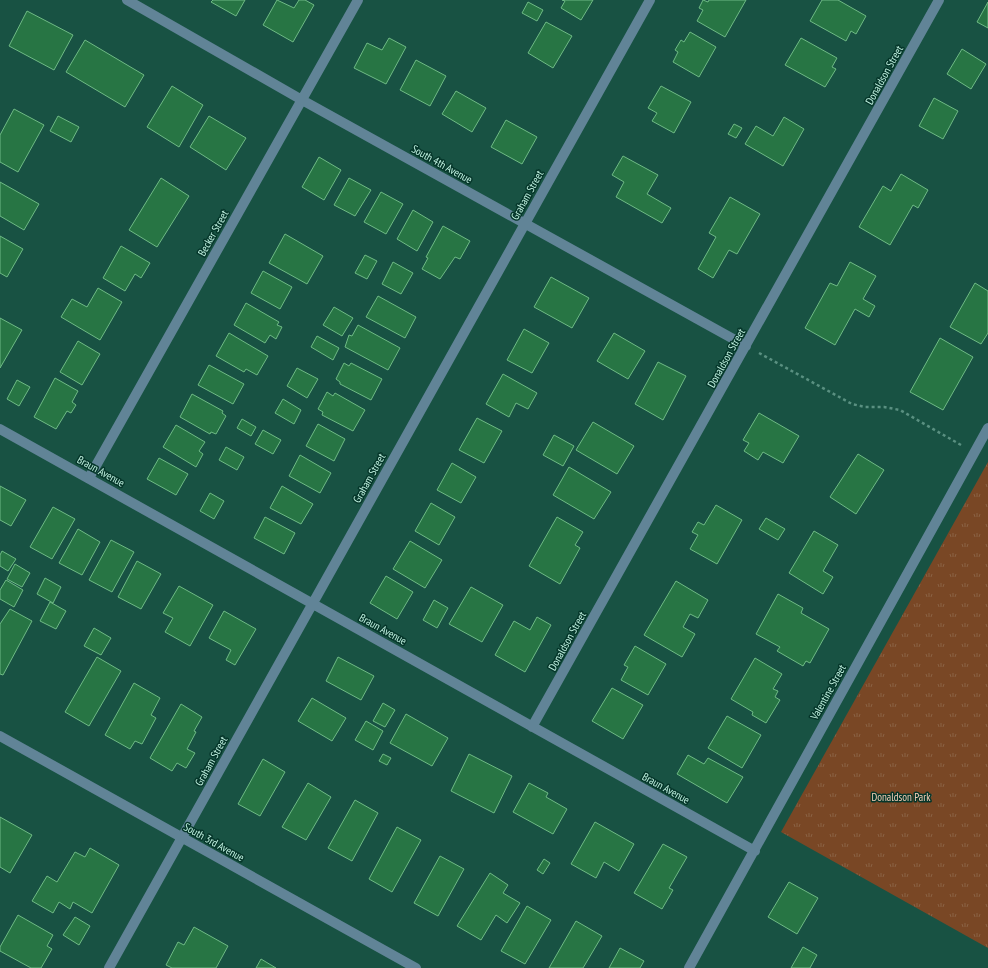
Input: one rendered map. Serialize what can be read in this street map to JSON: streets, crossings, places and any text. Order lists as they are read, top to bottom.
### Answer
{
  "streets": {
    "street": [
      "Donaldson Street",
      "South 4th Avenue",
      "Graham Street",
      "Becker Street",
      "Braun Avenue",
      "Valentine Street",
      "South 3rd Avenue"
    ]
  },
  "crossings": [
    ["Donaldson Street", "South 4th Avenue"],
    ["Donaldson Street", "Braun Avenue"],
    ["South 4th Avenue", "Graham Street"],
    ["South 4th Avenue", "Becker Street"],
    ["Graham Street", "Braun Avenue"],
    ["Graham Street", "South 3rd Avenue"],
    ["Becker Street", "Braun Avenue"],
    ["Braun Avenue", "Valentine Street"]
  ],
  "parks": ["Donaldson Park"]
}
